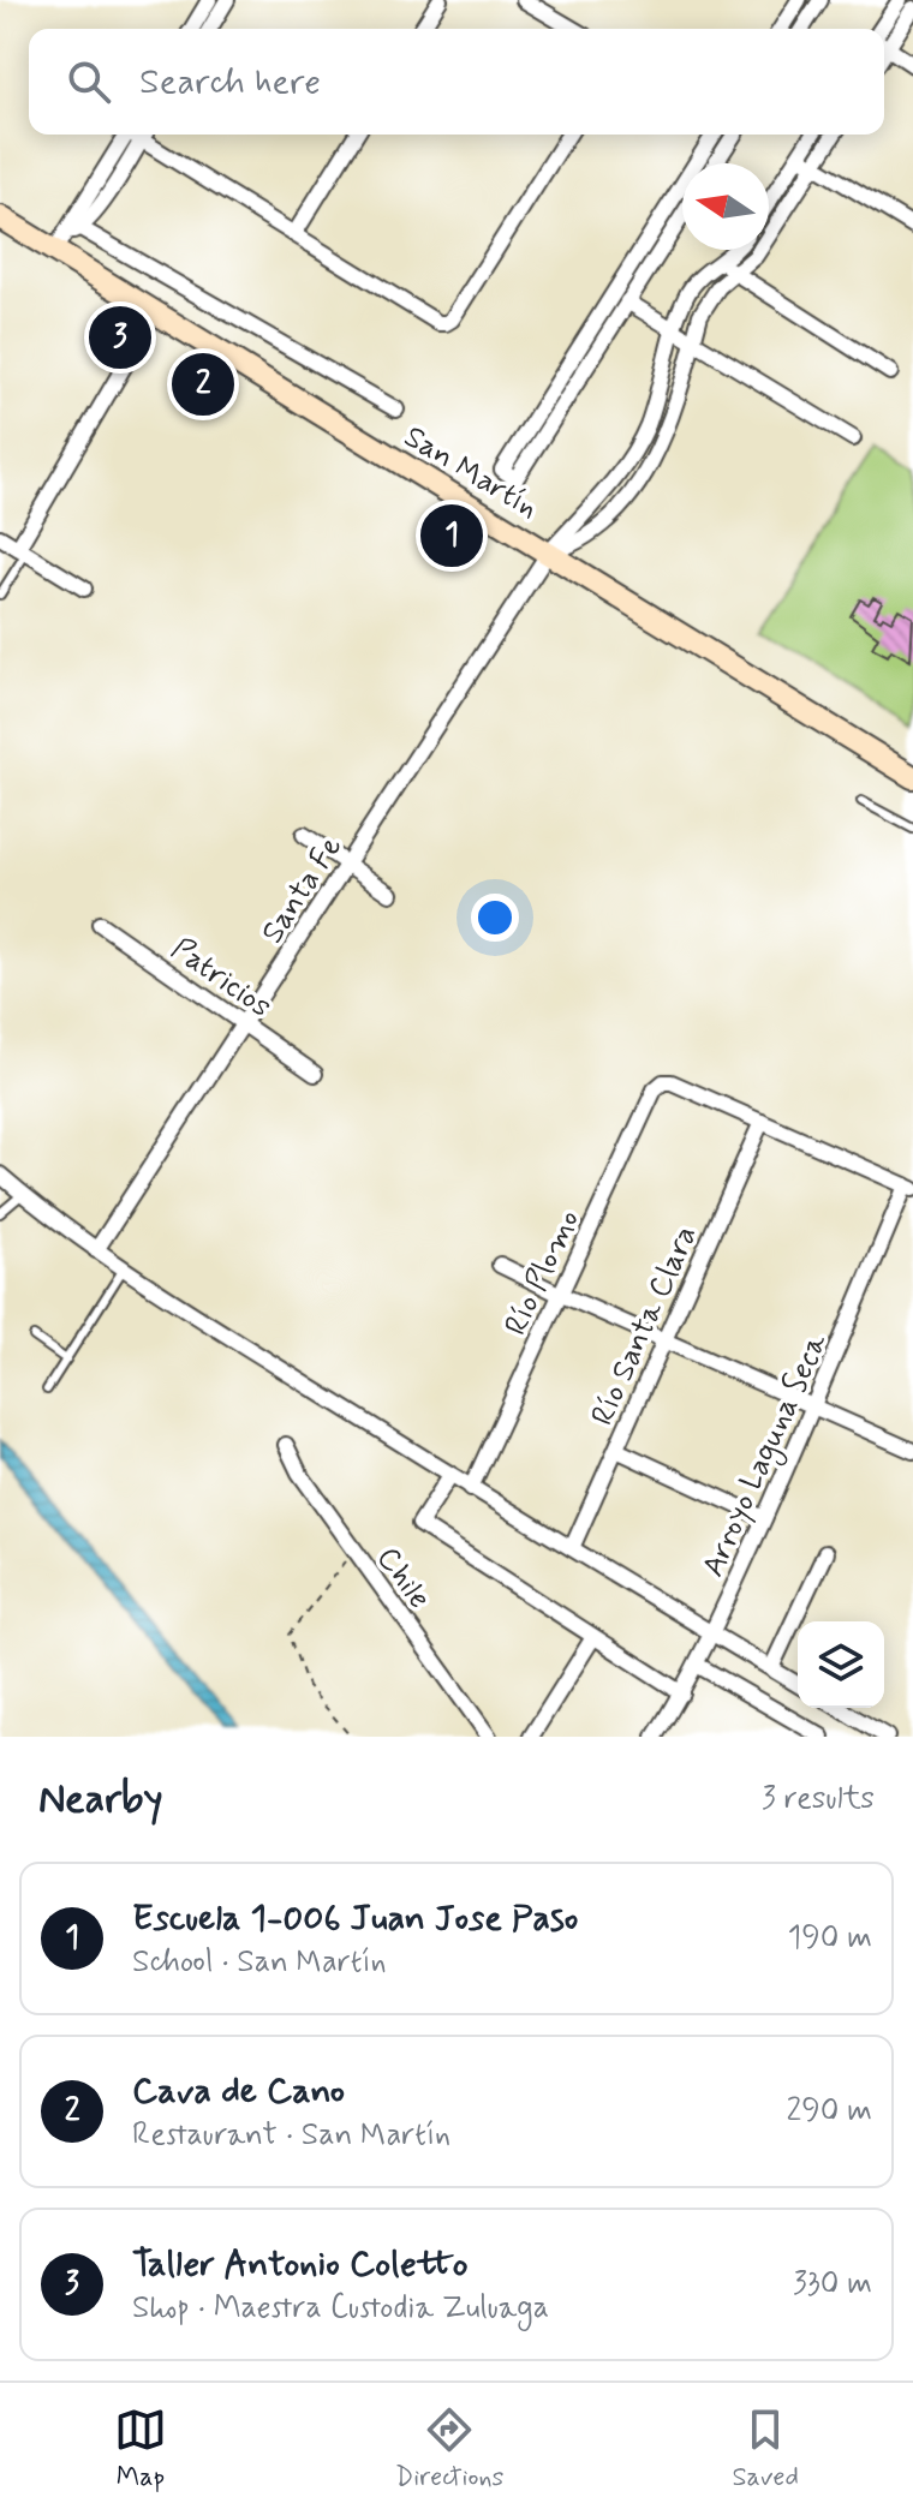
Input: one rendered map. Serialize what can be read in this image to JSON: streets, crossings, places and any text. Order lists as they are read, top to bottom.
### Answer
{
  "streets": {
    "main road": ["San Martín"],
    "street": [
      "Santa Fe",
      "Patricios",
      "Río Plomo",
      "Río Santa Clara",
      "Arroyo Laguna Seca",
      "Chile"
    ]
  },
  "crossings": [
    ["San Martín", "Santa Fe"],
    ["Santa Fe", "Patricios"],
    ["Río Plomo", "Río Santa Clara"]
  ],
  "north": "left",
  "page": {
    "search": "Search here",
    "pins": ["3", "2", "1"],
    "heading": ["Nearby", "3 results"],
    "list": [
      {
        "mark": "1",
        "name": "Escuela 1-006 Juan Jose Paso",
        "note": "School · San Martín",
        "value": "190 m"
      },
      {
        "mark": "2",
        "name": "Cava de Cano",
        "note": "Restaurant · San Martín",
        "value": "290 m"
      },
      {
        "mark": "3",
        "name": "Taller Antonio Coletto",
        "note": "Shop · Maestra Custodia Zuluaga",
        "value": "330 m"
      }
    ],
    "nav": ["Map", "Directions", "Saved"]
  }
}
